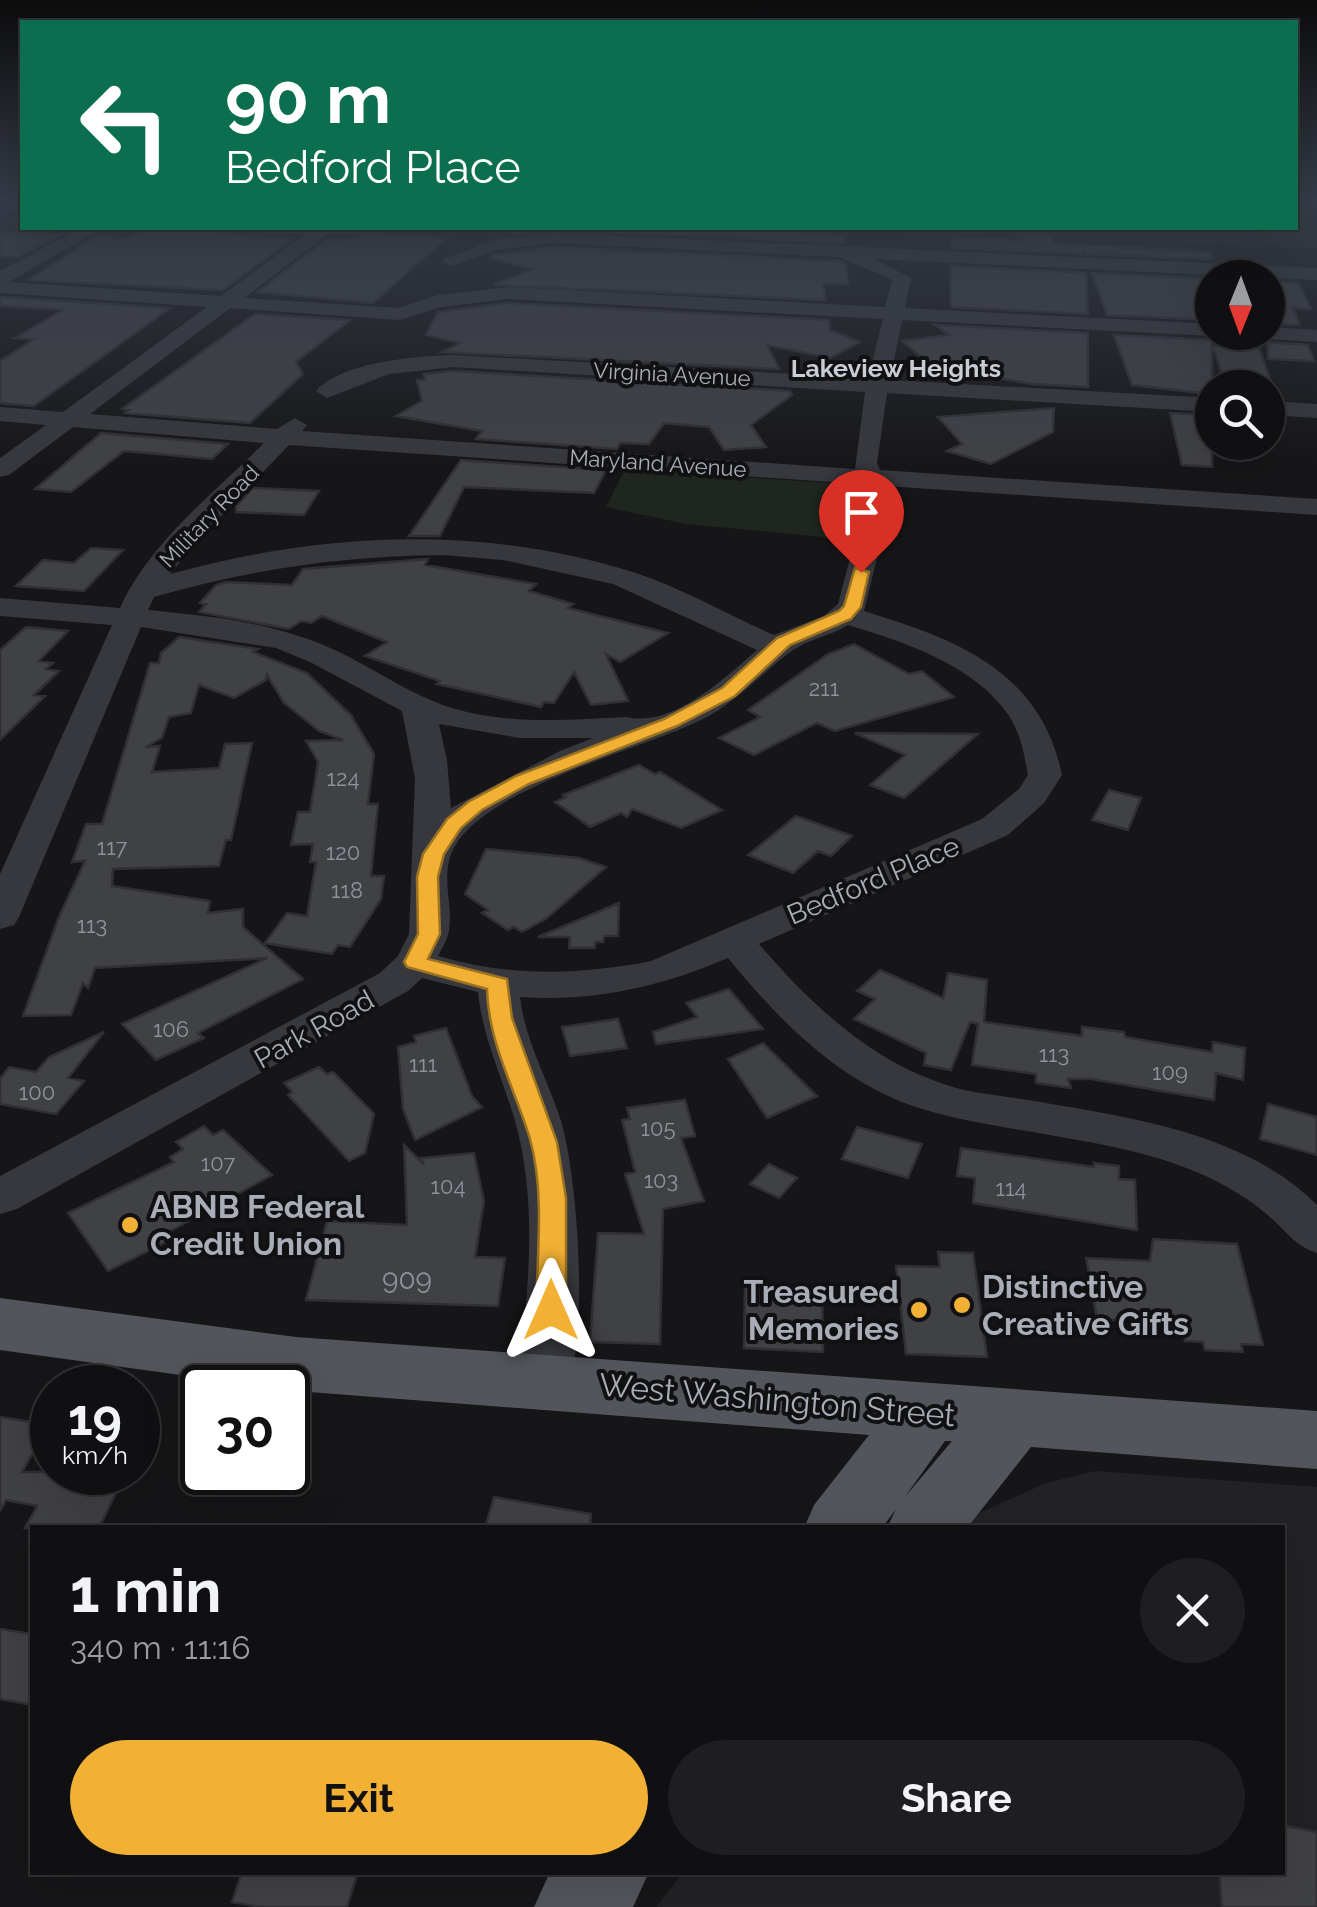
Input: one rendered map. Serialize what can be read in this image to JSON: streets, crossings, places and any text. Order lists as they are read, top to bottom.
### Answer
{
  "streets": {
    "main road": ["West Washington Street"],
    "street": [
      "Virginia Avenue",
      "Maryland Avenue",
      "Military Road",
      "Bedford Place",
      "Park Road"
    ]
  },
  "crossings": [
    ["Virginia Avenue", "Military Road"],
    ["Maryland Avenue", "Military Road"],
    ["Bedford Place", "Park Road"]
  ],
  "districts": ["Lakeview Heights"],
  "places": ["ABNB Federal Credit Union", "Distinctive Creative Gifts", "Treasured Memories"],
  "house_numbers": [
    "211",
    "124",
    "117",
    "120",
    "118",
    "113",
    "106",
    "113",
    "111",
    "109",
    "100",
    "105",
    "107",
    "103",
    "104",
    "114",
    "909"
  ],
  "north": "bottom",
  "page": {
    "turn": ["90 m", "Bedford Place"],
    "speed": "19 km/h",
    "limit": "30",
    "heading": ["1 min", "340 m · 11:16"],
    "buttons": ["Exit", "Share"]
  }
}
